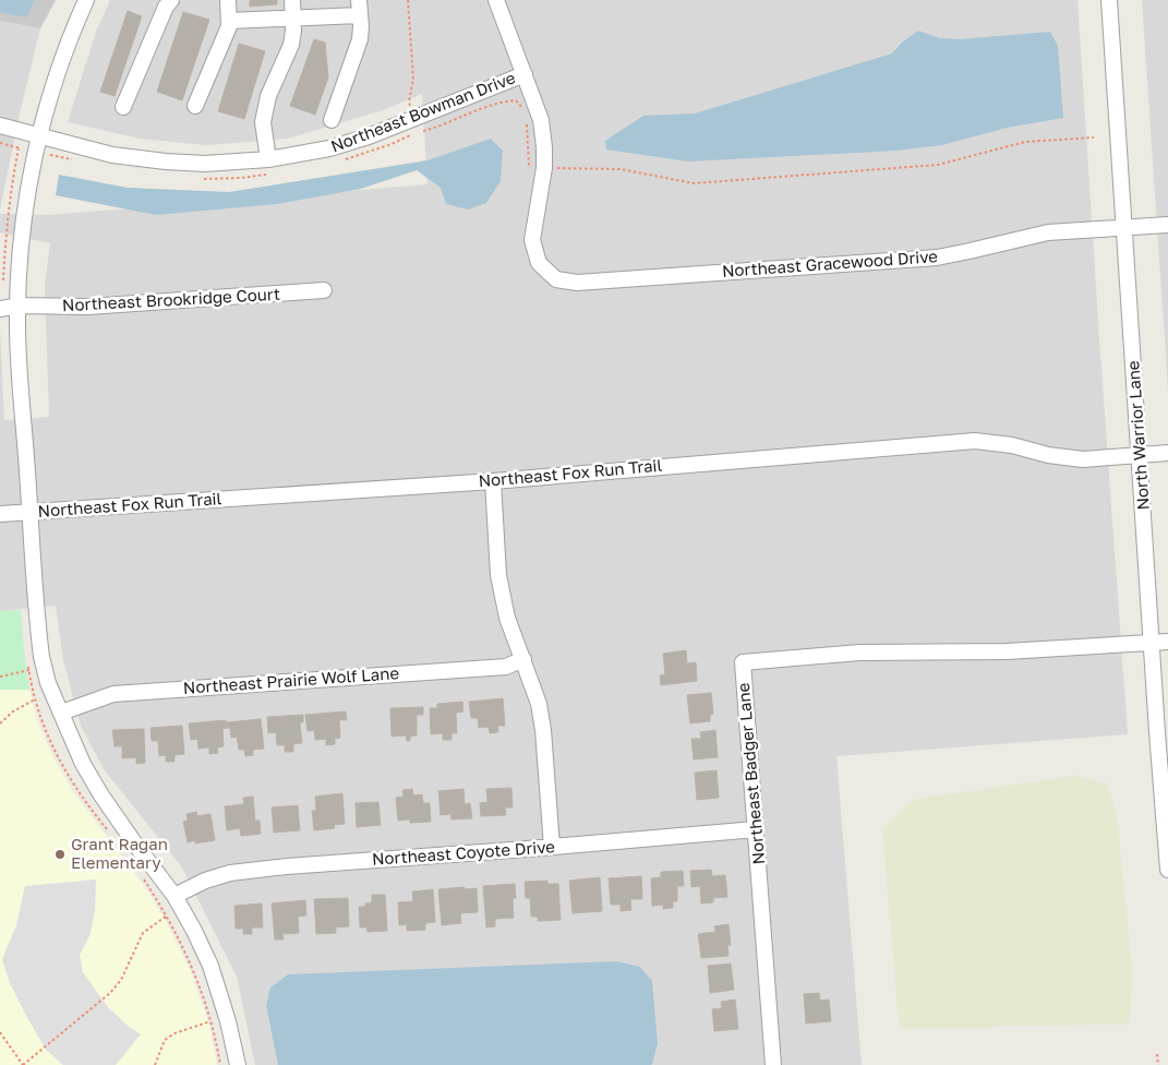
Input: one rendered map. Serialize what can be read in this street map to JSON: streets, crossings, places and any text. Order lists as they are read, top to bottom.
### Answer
{
  "streets": {
    "street": [
      "Northeast Bowman Drive",
      "Northeast Gracewood Drive",
      "Northeast Brookridge Court",
      "North Warrior Lane",
      "Northeast Fox Run Trail",
      "Northeast Prairie Wolf Lane",
      "Northeast Badger Lane",
      "Northeast Coyote Drive"
    ]
  },
  "crossings": [
    ["Northeast Gracewood Drive", "North Warrior Lane"],
    ["North Warrior Lane", "Northeast Fox Run Trail"],
    ["North Warrior Lane", "Northeast Badger Lane"],
    ["Northeast Badger Lane", "Northeast Coyote Drive"]
  ],
  "places": ["Grant Ragan Elementary"]
}
